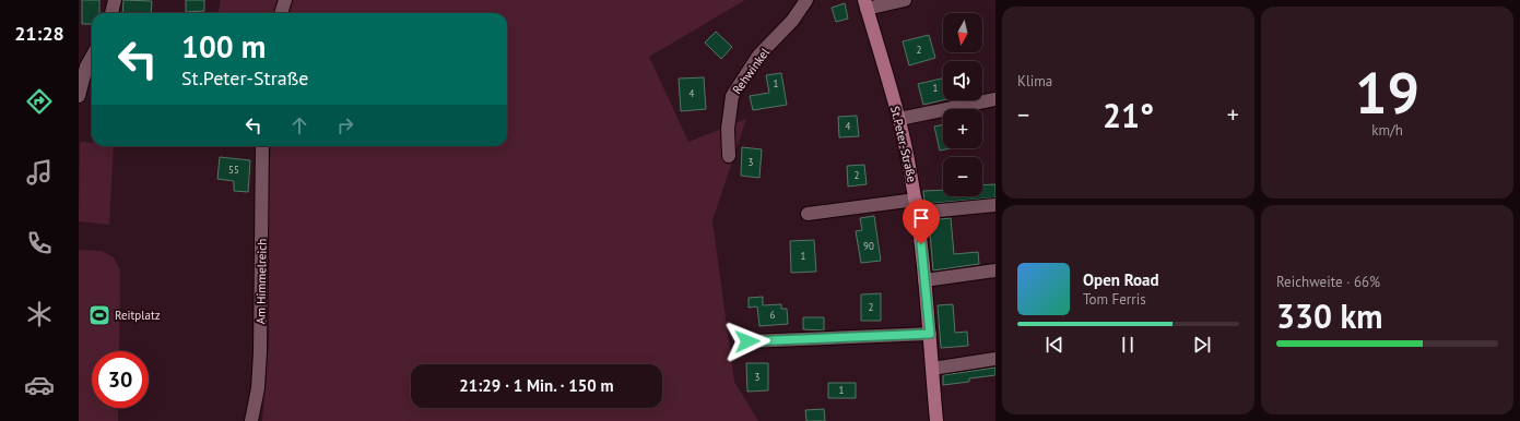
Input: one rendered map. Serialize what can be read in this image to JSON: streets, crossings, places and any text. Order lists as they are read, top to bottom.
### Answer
{
  "streets": {
    "main road": ["St.Peter-Straße"],
    "street": ["Rehwinkel", "Am Himmelreich"]
  },
  "places": {
    "sports": ["Reitplatz"]
  },
  "house_numbers": [
    "2",
    "1",
    "1",
    "4",
    "4",
    "3",
    "55",
    "2",
    "90",
    "1",
    "2",
    "6",
    "3",
    "1"
  ],
  "north": "bottom",
  "page": {
    "tabs": "21:28",
    "tile": [
      "Klima",
      ["19", "km/h"],
      ["Reichweite · 66%", "330 km"]
    ],
    "map_buttons": ["+", "−"],
    "turn": ["100 m", "St.Peter-Straße"],
    "heat": ["−", "21°", "+"],
    "song": ["Open Road", "Tom Ferris"],
    "limit": "30",
    "trip": "21:29 · 1 Min. · 150 m"
  }
}
